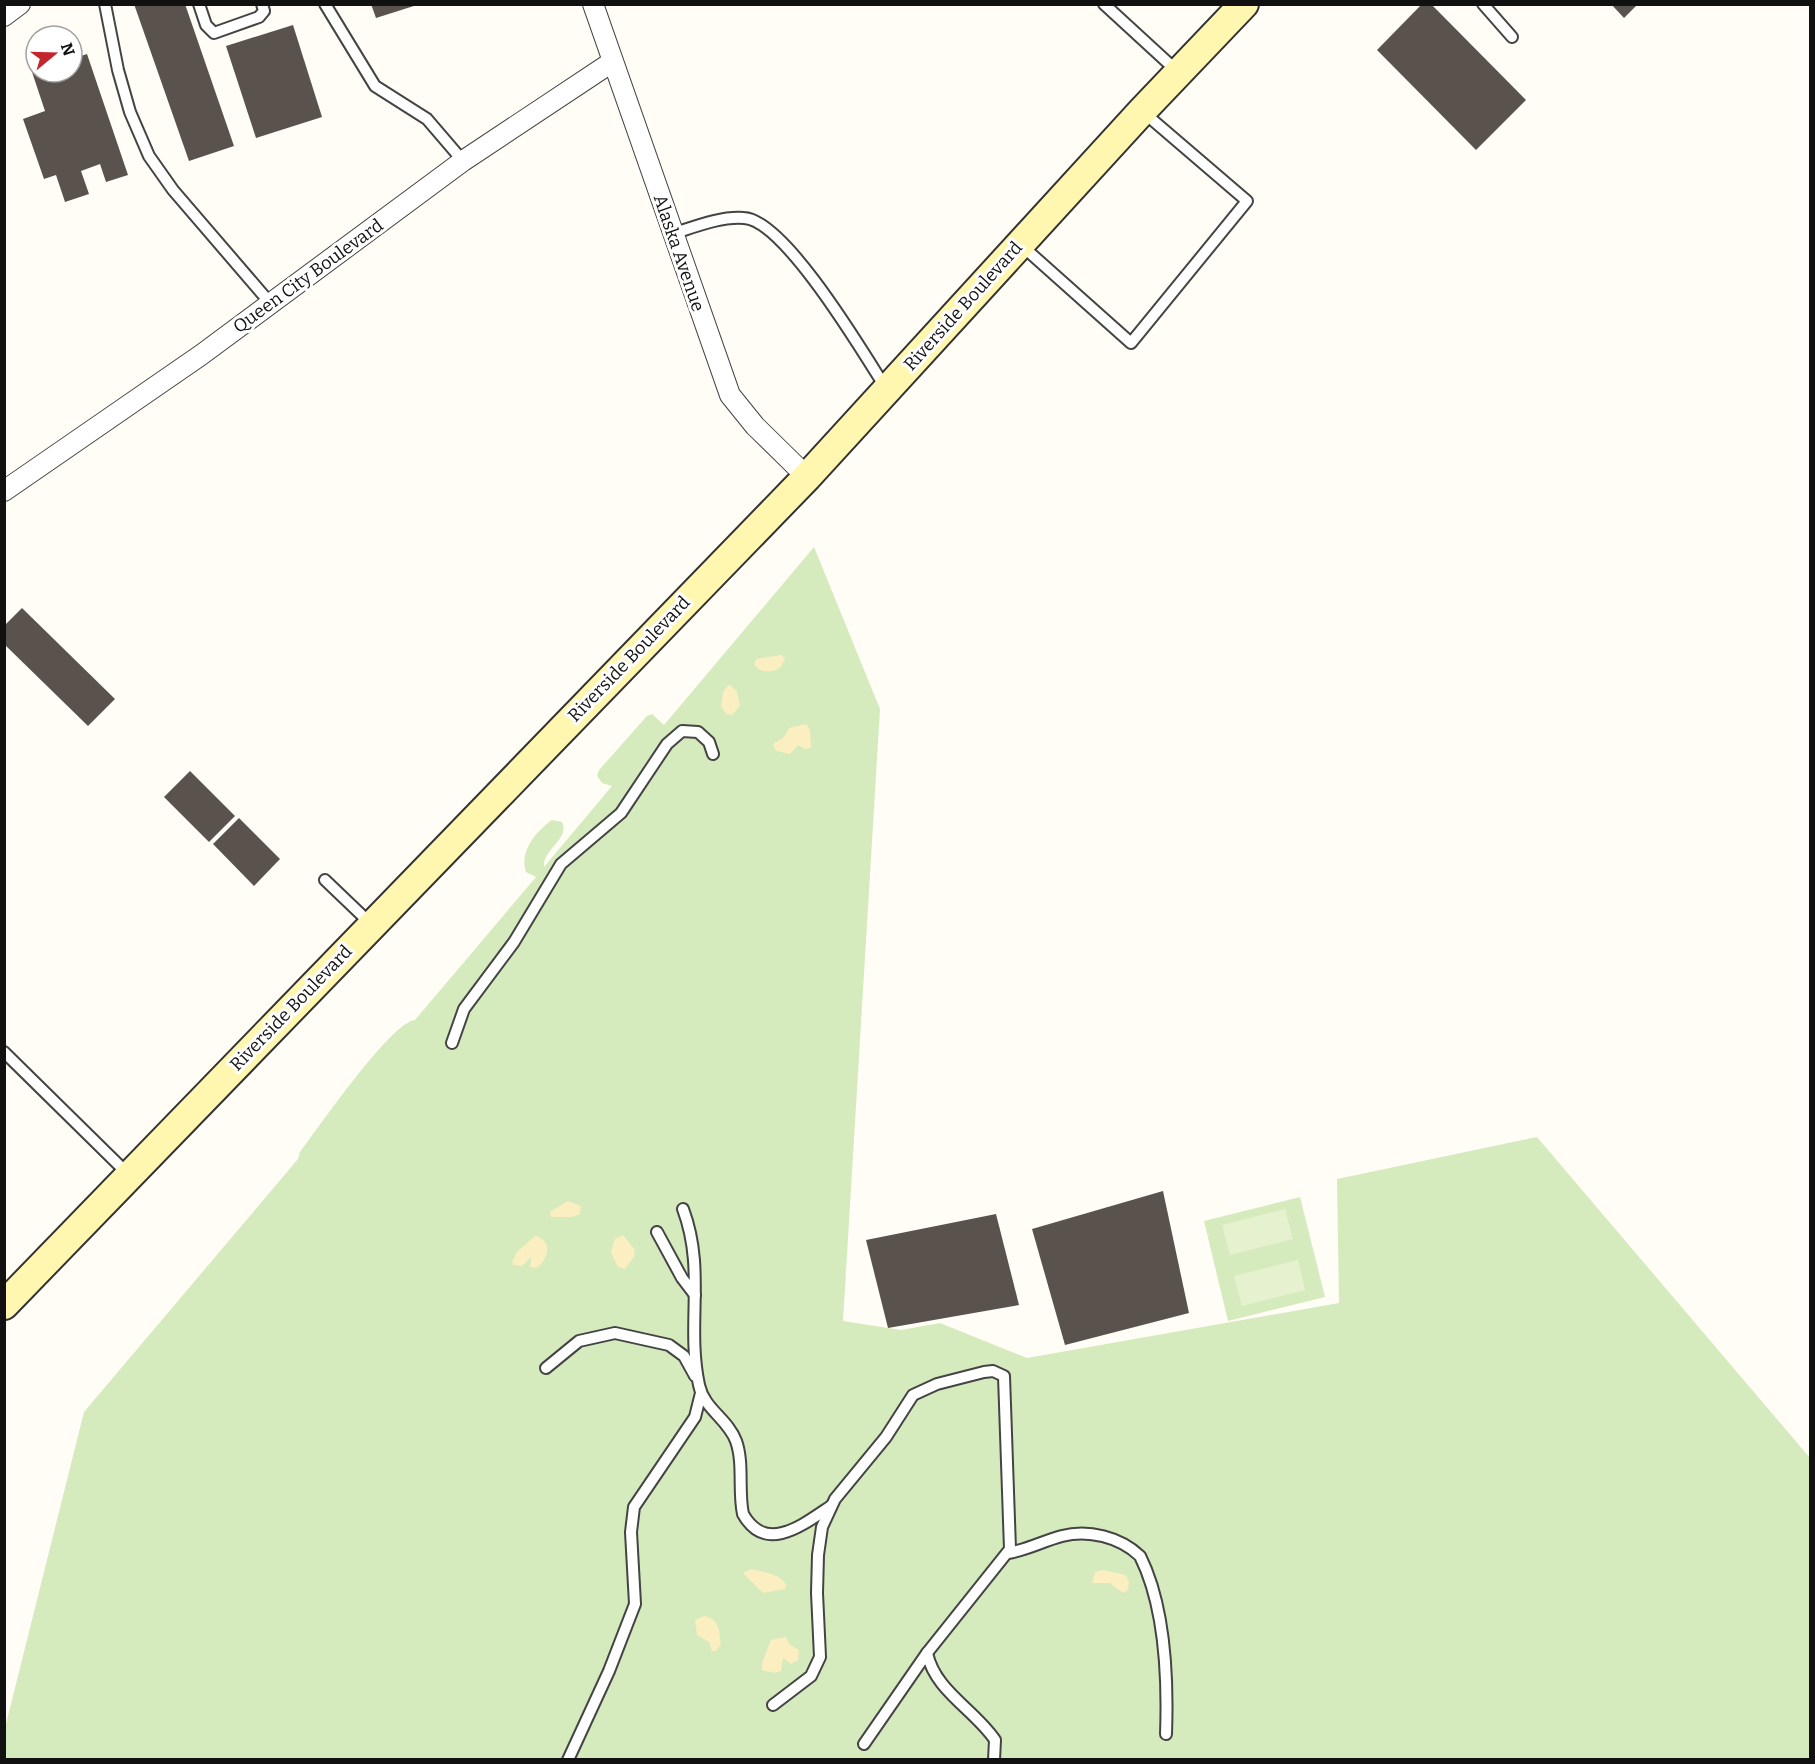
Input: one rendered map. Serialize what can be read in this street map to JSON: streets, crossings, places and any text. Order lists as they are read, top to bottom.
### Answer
{
  "streets": {
    "main road": ["Riverside Boulevard"],
    "street": ["Alaska Avenue", "Queen City Boulevard"]
  },
  "crossings": [
    ["Alaska Avenue", "Queen City Boulevard"],
    ["Alaska Avenue", "Riverside Boulevard"]
  ],
  "north": "right"
}
